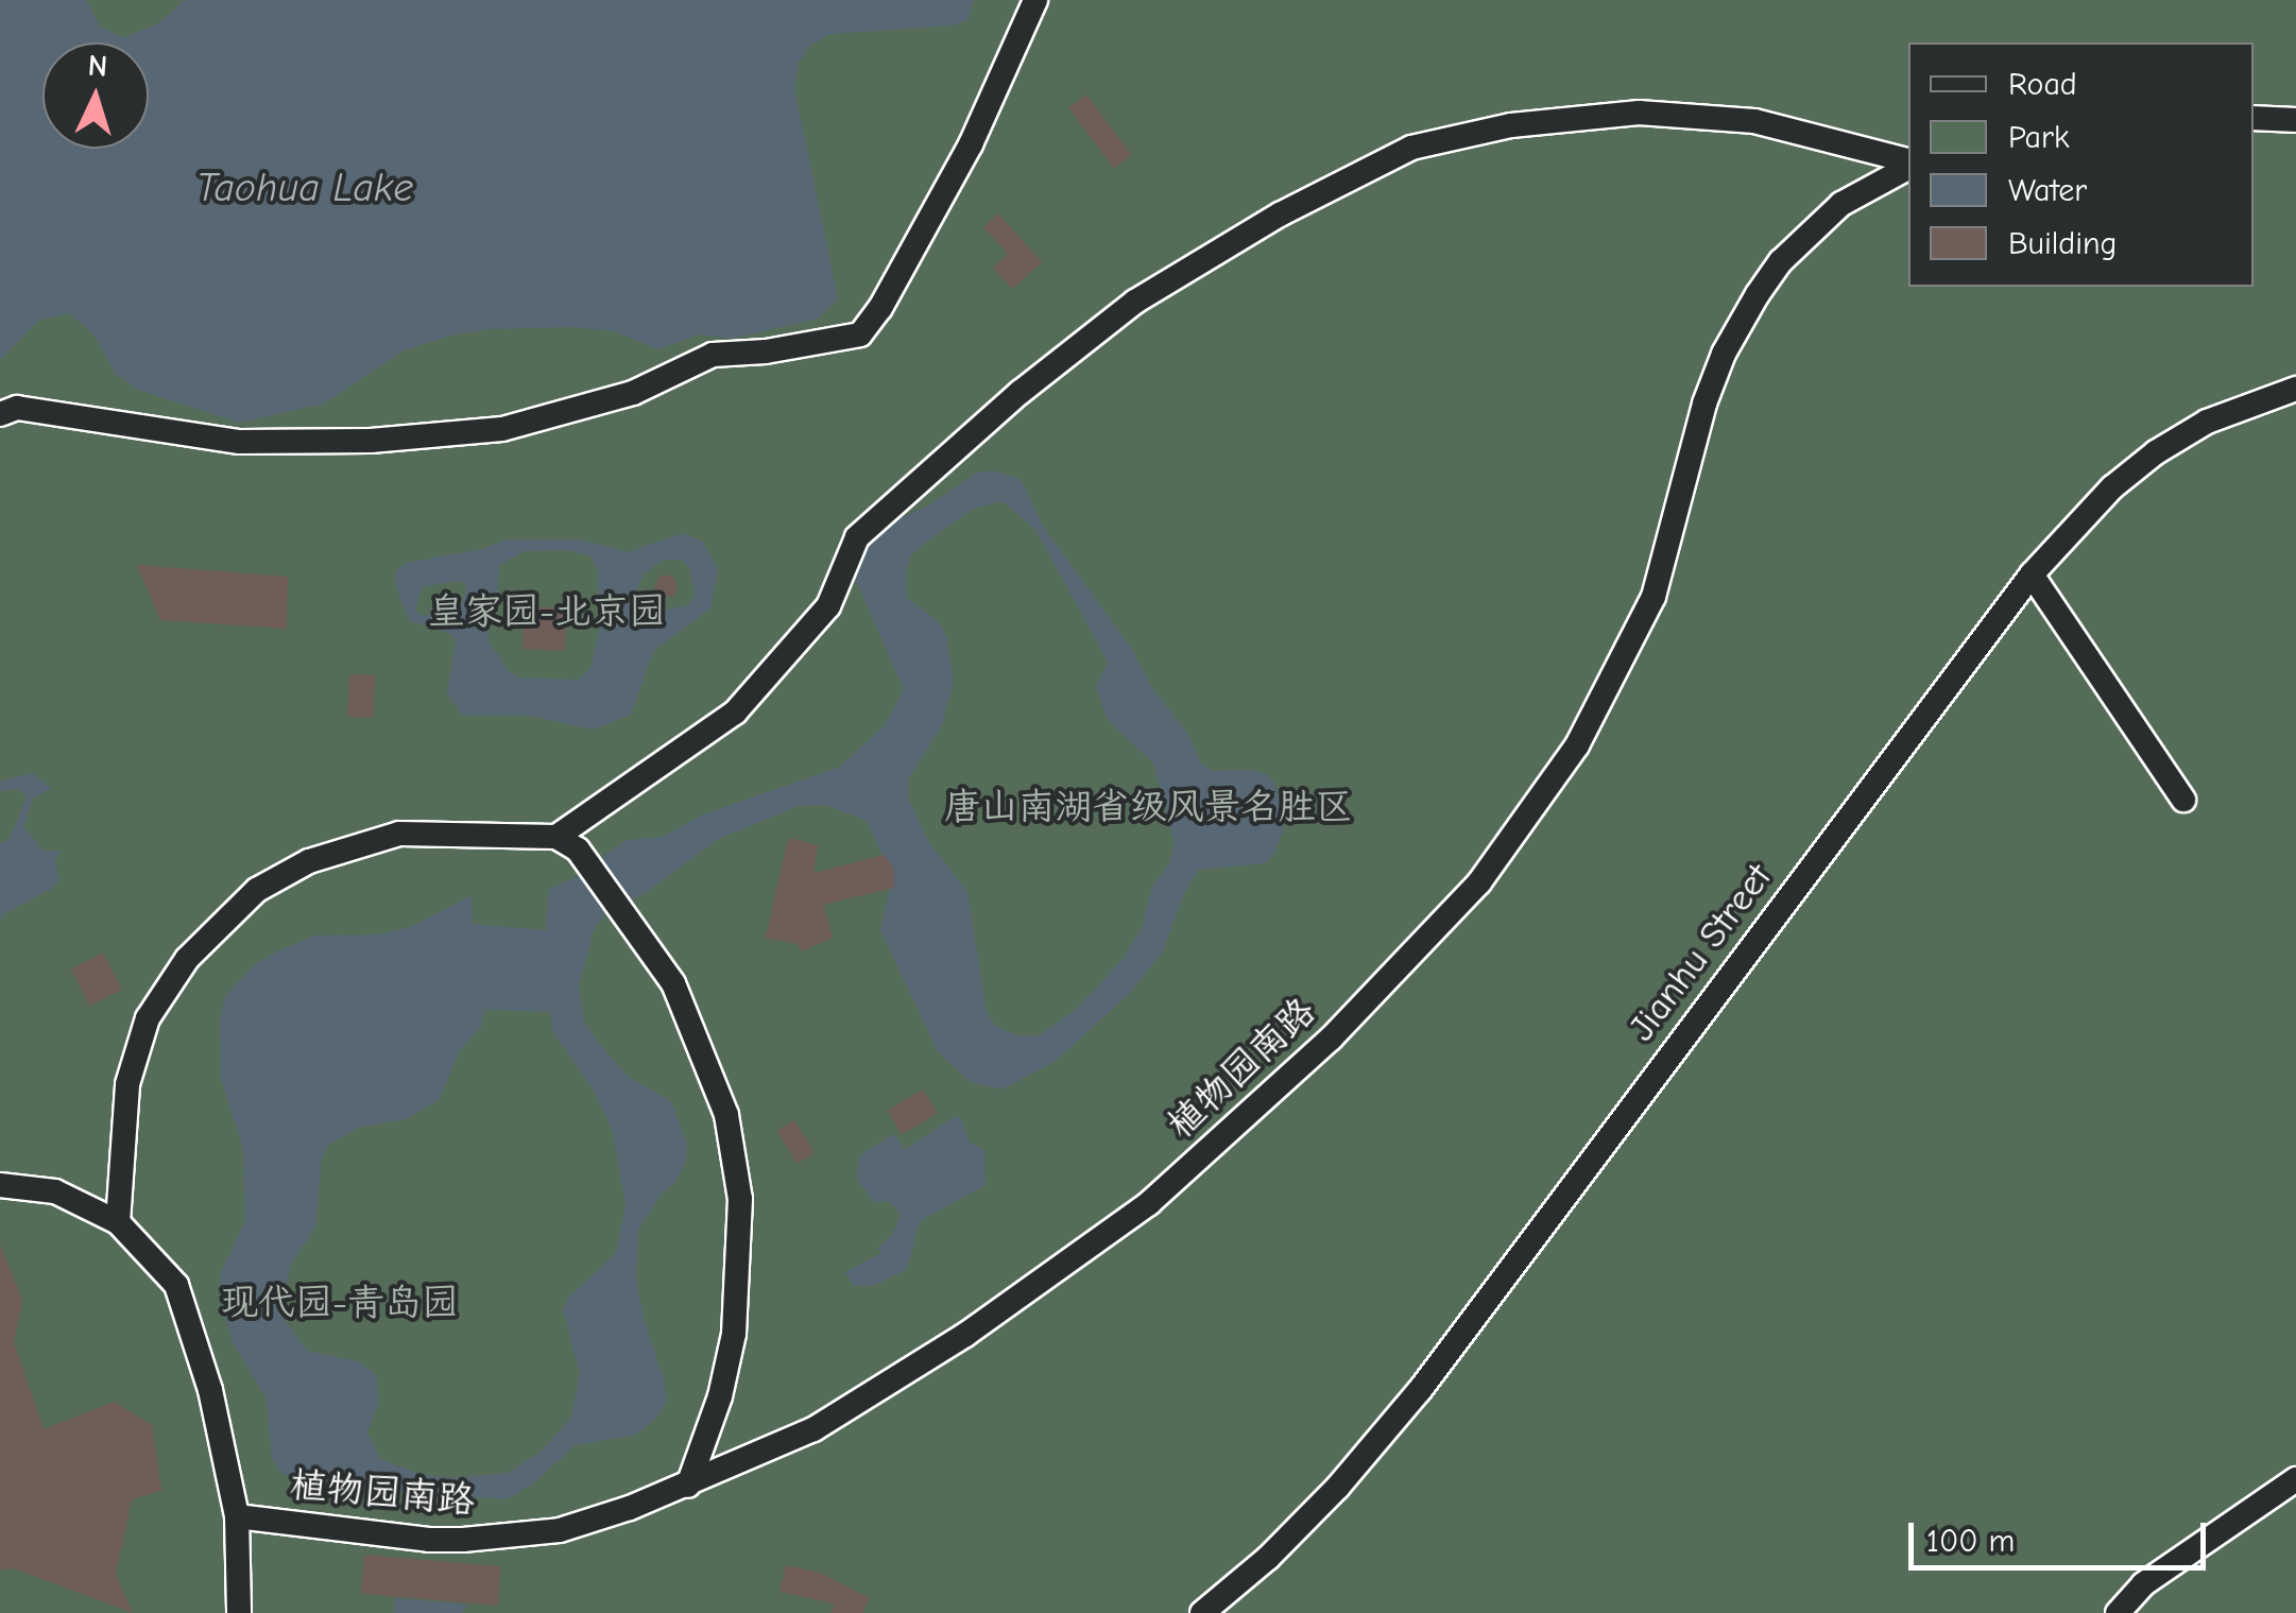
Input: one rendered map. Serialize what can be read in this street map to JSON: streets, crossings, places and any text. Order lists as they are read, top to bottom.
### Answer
{
  "streets": {
    "street": ["Jianhu Street", "植物园南路"]
  },
  "water": ["Taohua Lake"],
  "parks": ["皇家园-北京园", "唐山南湖省级风景名胜区", "现代园-青岛园"],
  "legend": [
    "Road",
    "Park",
    "Water",
    "Building"
  ],
  "scale_bar": "100 m",
  "north": "top"
}
